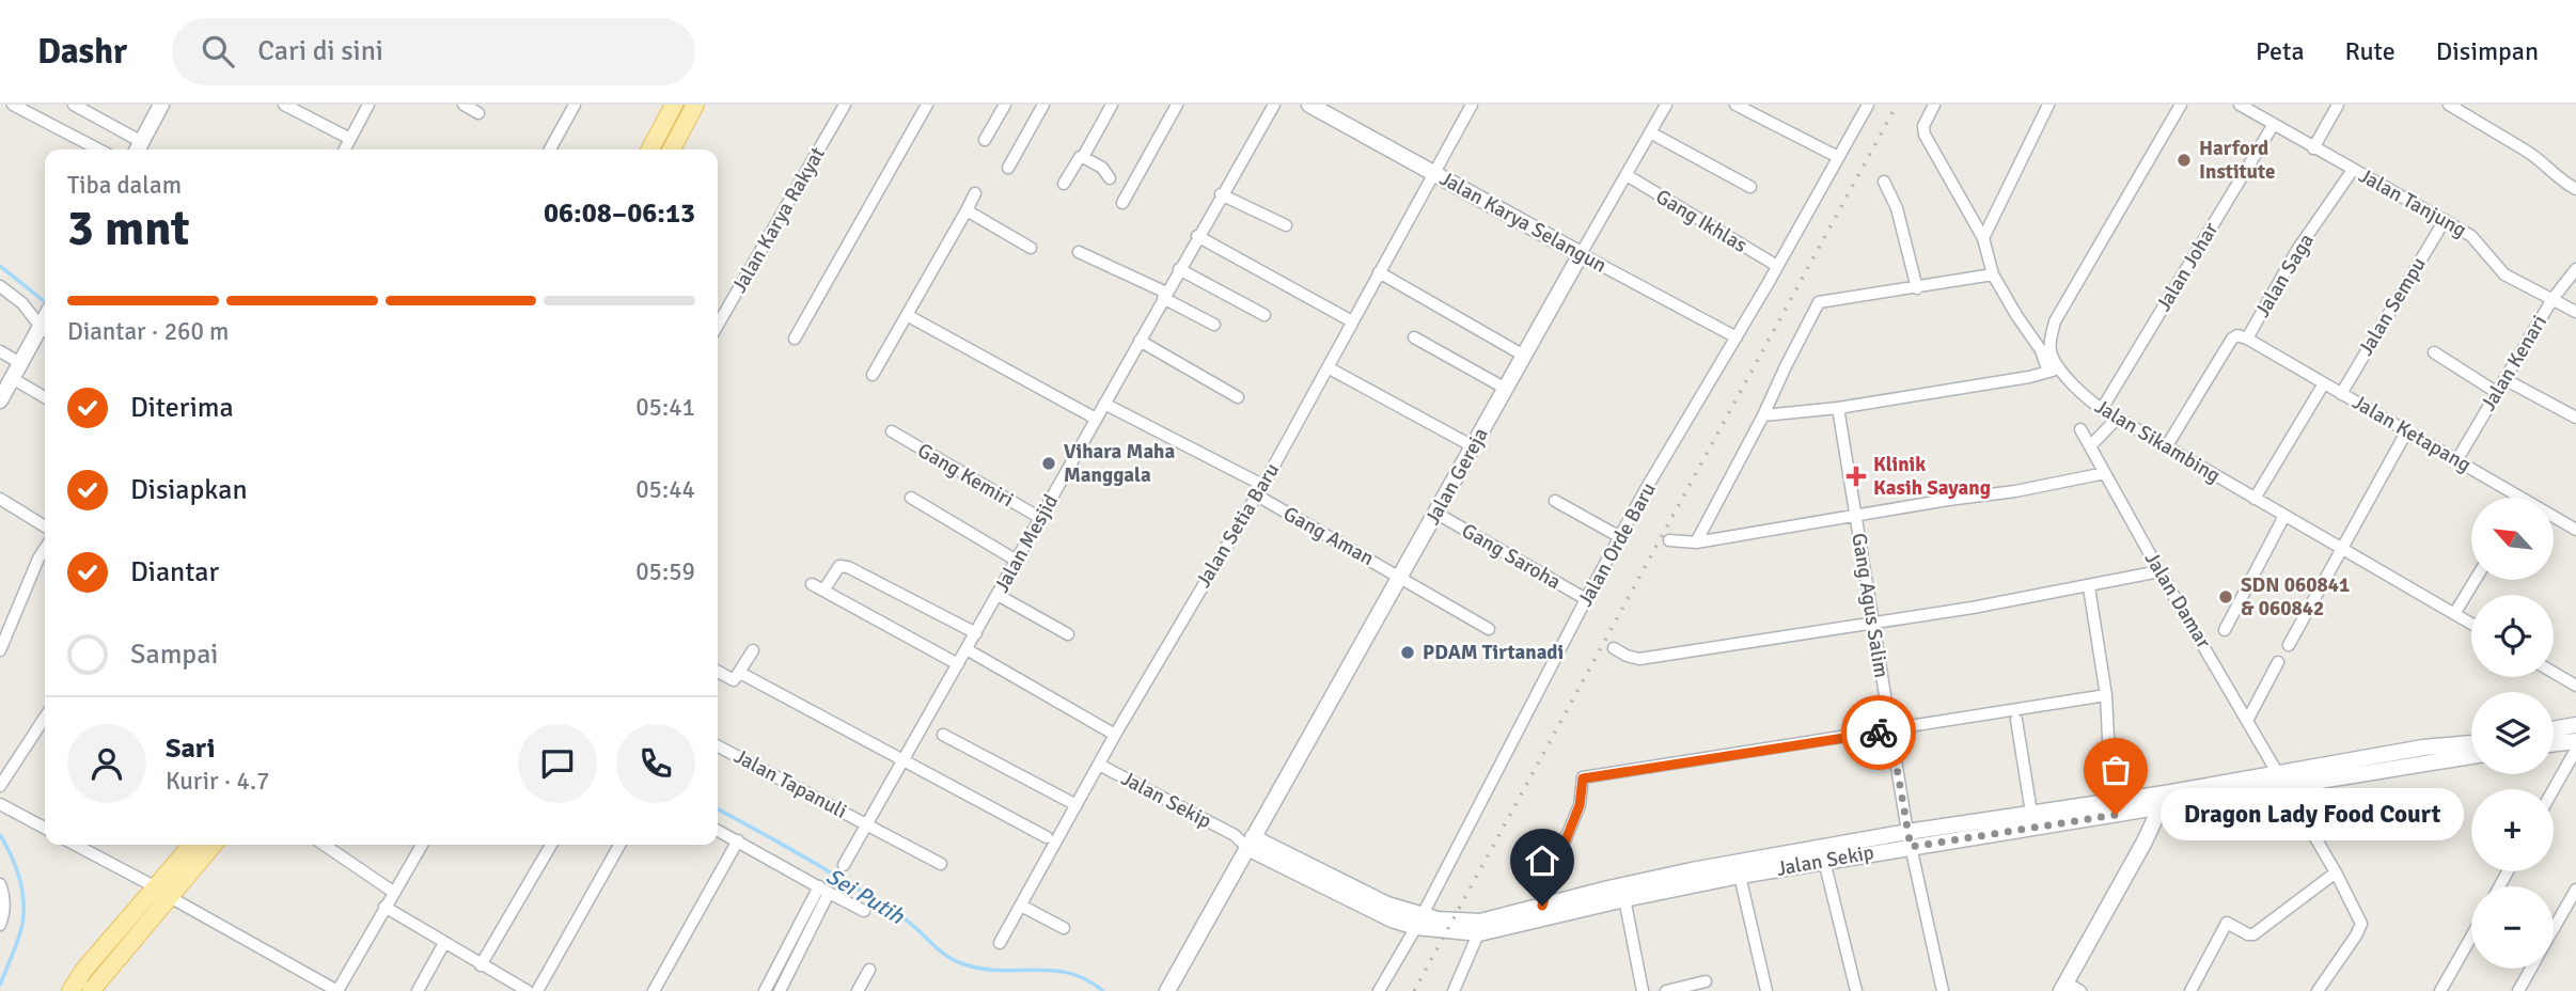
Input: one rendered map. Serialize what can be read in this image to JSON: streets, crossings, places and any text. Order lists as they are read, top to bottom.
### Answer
{
  "streets": {
    "street": [
      "Jalan Tanjung",
      "Jalan Karya Rakyat",
      "Gang Ikhlas",
      "Jalan Karya Selangun",
      "Jalan Johar",
      "Jalan Saga",
      "Jalan Sempu",
      "Jalan Kenari",
      "Jalan Ketapang",
      "Jalan Sikambing",
      "Gang Kemiri",
      "Jalan Gereja",
      "Jalan Setia Baru",
      "Gang Aman",
      "Jalan Mesjid",
      "Jalan Orde Baru",
      "Gang Saroha",
      "Jalan Damar",
      "Gang Agus Salim",
      "Jalan Tapanuli",
      "Jalan Sekip"
    ]
  },
  "crossings": [
    ["Jalan Tanjung", "Jalan Johar"],
    ["Jalan Tanjung", "Jalan Saga"],
    ["Jalan Tanjung", "Jalan Sempu"],
    ["Jalan Tanjung", "Jalan Kenari"],
    ["Gang Ikhlas", "Jalan Gereja"],
    ["Gang Ikhlas", "Jalan Orde Baru"],
    ["Jalan Karya Selangun", "Jalan Gereja"],
    ["Jalan Karya Selangun", "Jalan Setia Baru"],
    ["Jalan Karya Selangun", "Jalan Orde Baru"],
    ["Jalan Johar", "Jalan Sikambing"],
    ["Jalan Saga", "Jalan Ketapang"],
    ["Jalan Saga", "Jalan Sikambing"],
    ["Jalan Sempu", "Jalan Ketapang"],
    ["Jalan Kenari", "Jalan Ketapang"],
    ["Gang Kemiri", "Jalan Mesjid"],
    ["Jalan Gereja", "Gang Aman"],
    ["Jalan Gereja", "Gang Saroha"],
    ["Jalan Gereja", "Jalan Sekip"],
    ["Jalan Setia Baru", "Gang Aman"],
    ["Jalan Setia Baru", "Jalan Sekip"],
    ["Gang Aman", "Jalan Mesjid"],
    ["Jalan Mesjid", "Jalan Tapanuli"],
    ["Jalan Orde Baru", "Gang Saroha"],
    ["Jalan Orde Baru", "Jalan Sekip"],
    ["Jalan Damar", "Jalan Sekip"],
    ["Gang Agus Salim", "Jalan Sekip"]
  ],
  "water": ["Sei Putih"],
  "places": {
    "other": [
      "Harford Institute",
      "Vihara Maha Manggala",
      "SDN 060841 & 060842",
      "PDAM Tirtanadi",
      "Dragon Lady Food Court"
    ],
    "health": ["Klinik Kasih Sayang"]
  },
  "north": "top left",
  "page": {
    "header": "Dashr",
    "search": "Cari di sini",
    "nav": ["Peta", "Rute", "Disimpan"],
    "heading": ["3 mnt", "Tiba dalam", "06:08–06:13"],
    "panel": ["Sari", "Kurir · 4.7"],
    "bar": "Diantar · 260 m",
    "list": [
      ["Diterima", "05:41"],
      ["Disiapkan", "05:44"],
      ["Diantar", "05:59"],
      "Sampai"
    ],
    "map_buttons": ["+", "−"],
    "bubble": "Dragon Lady Food Court"
  }
}
